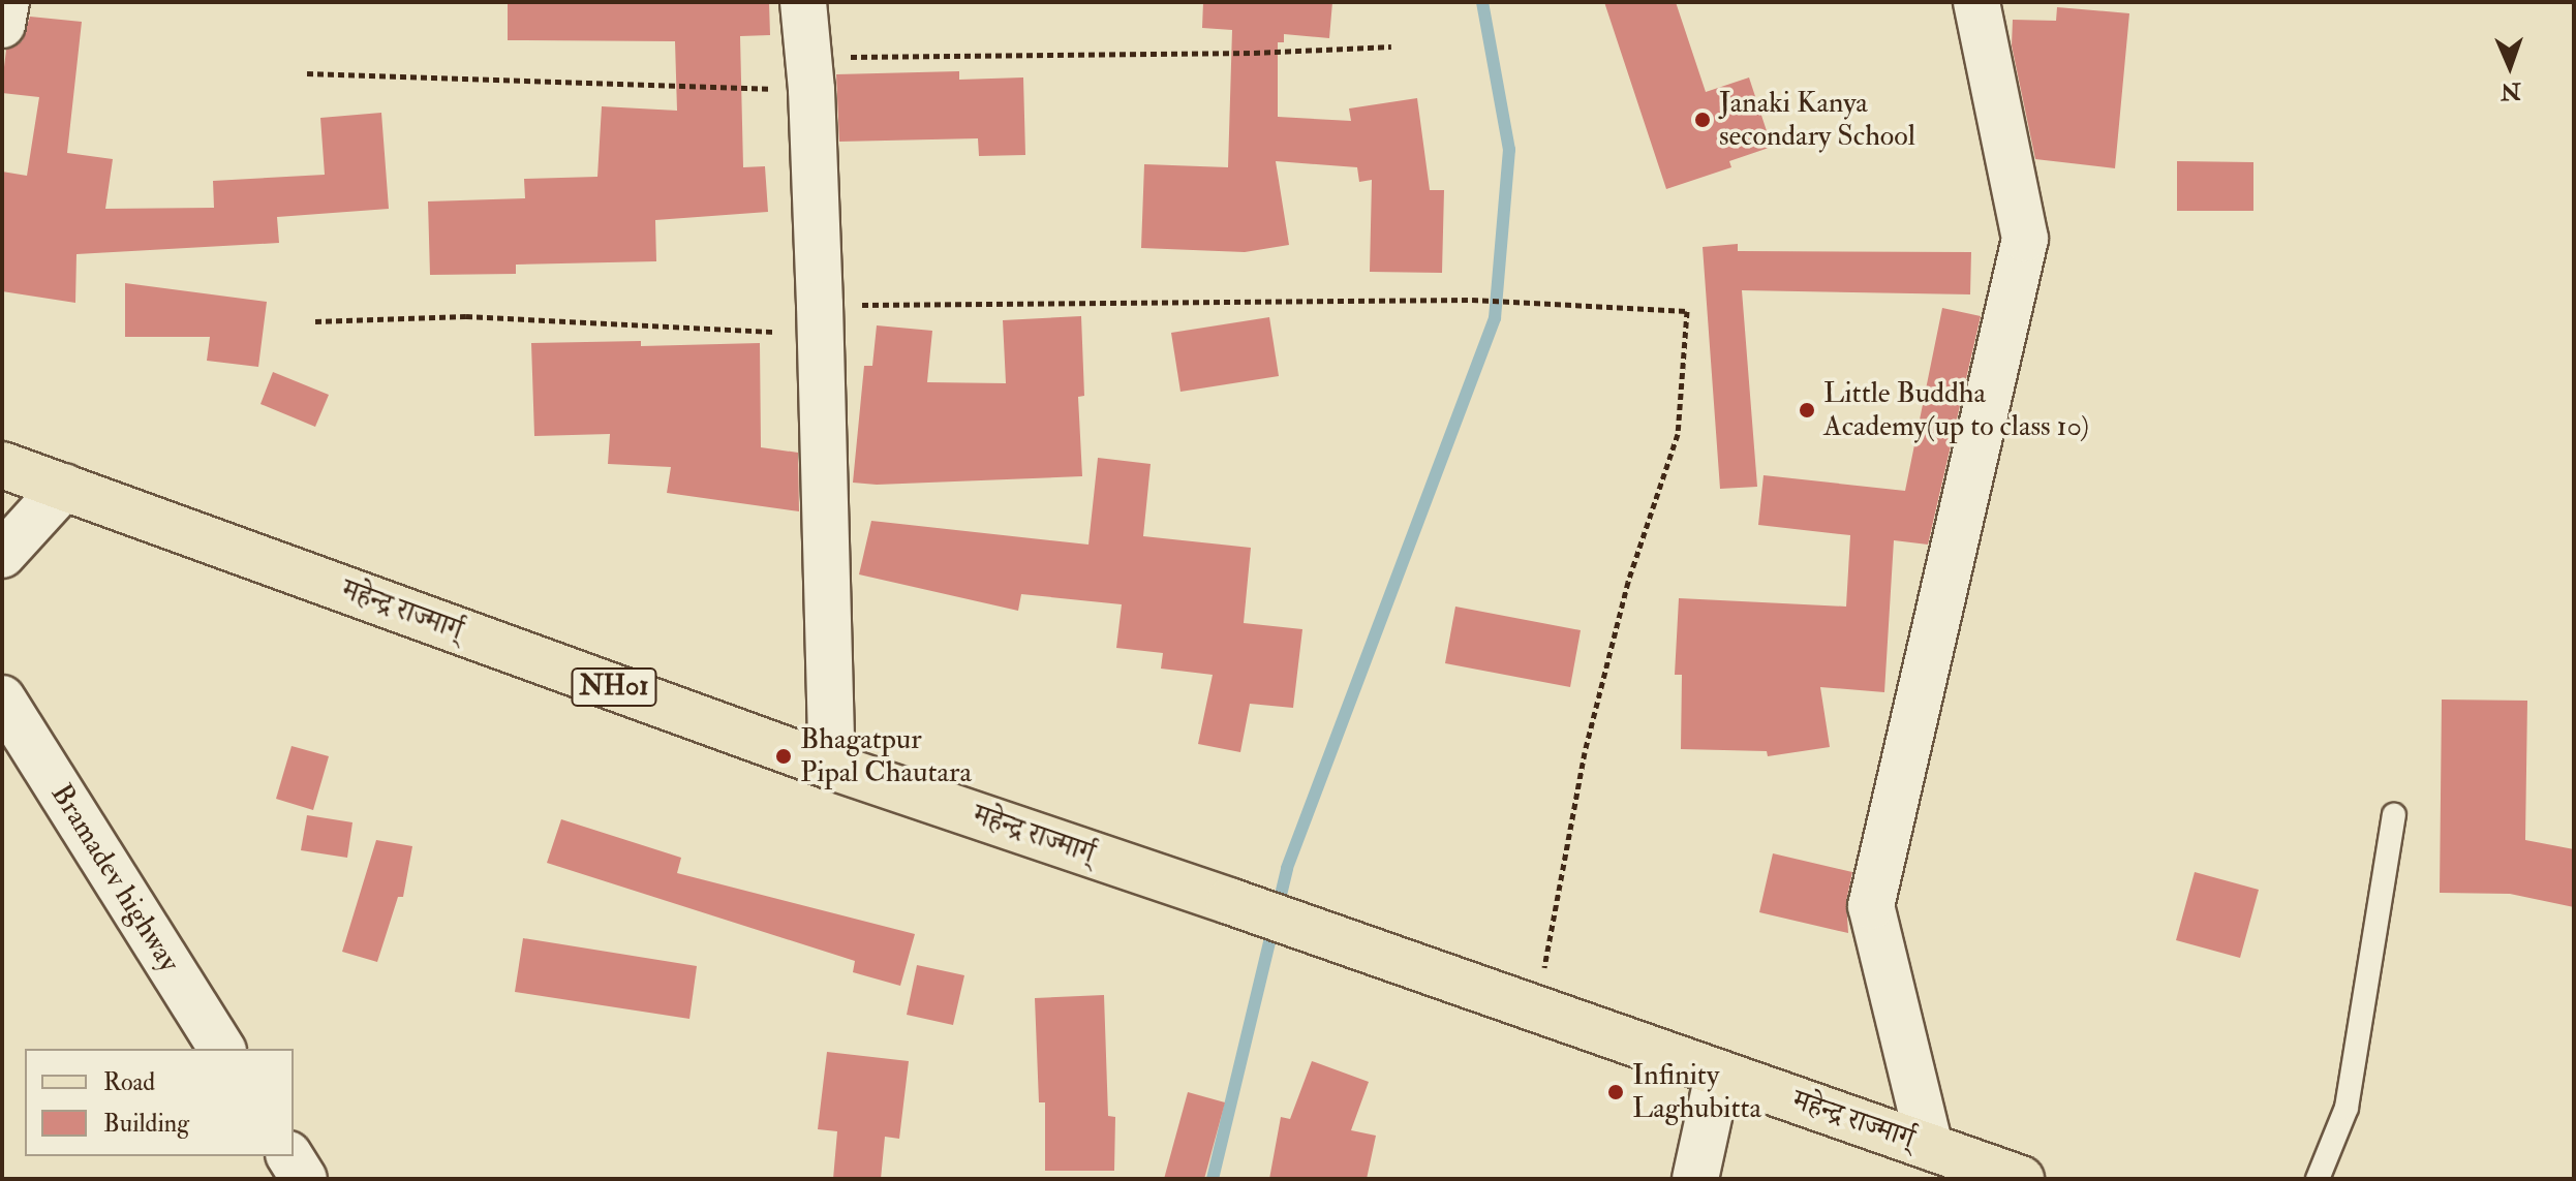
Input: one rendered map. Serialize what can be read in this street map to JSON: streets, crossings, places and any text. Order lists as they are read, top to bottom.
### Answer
{
  "streets": {
    "main road": ["महेन्द्र राज्मार्ग्", "NH01"],
    "street": ["Bramadev highway"]
  },
  "places": [
    "Janaki Kanya secondary School",
    "Little Buddha Academy(up to class 10)",
    "Bhagatpur Pipal Chautara",
    "Infinity Laghubitta"
  ],
  "legend": ["Road", "Building"],
  "north": "bottom"
}
